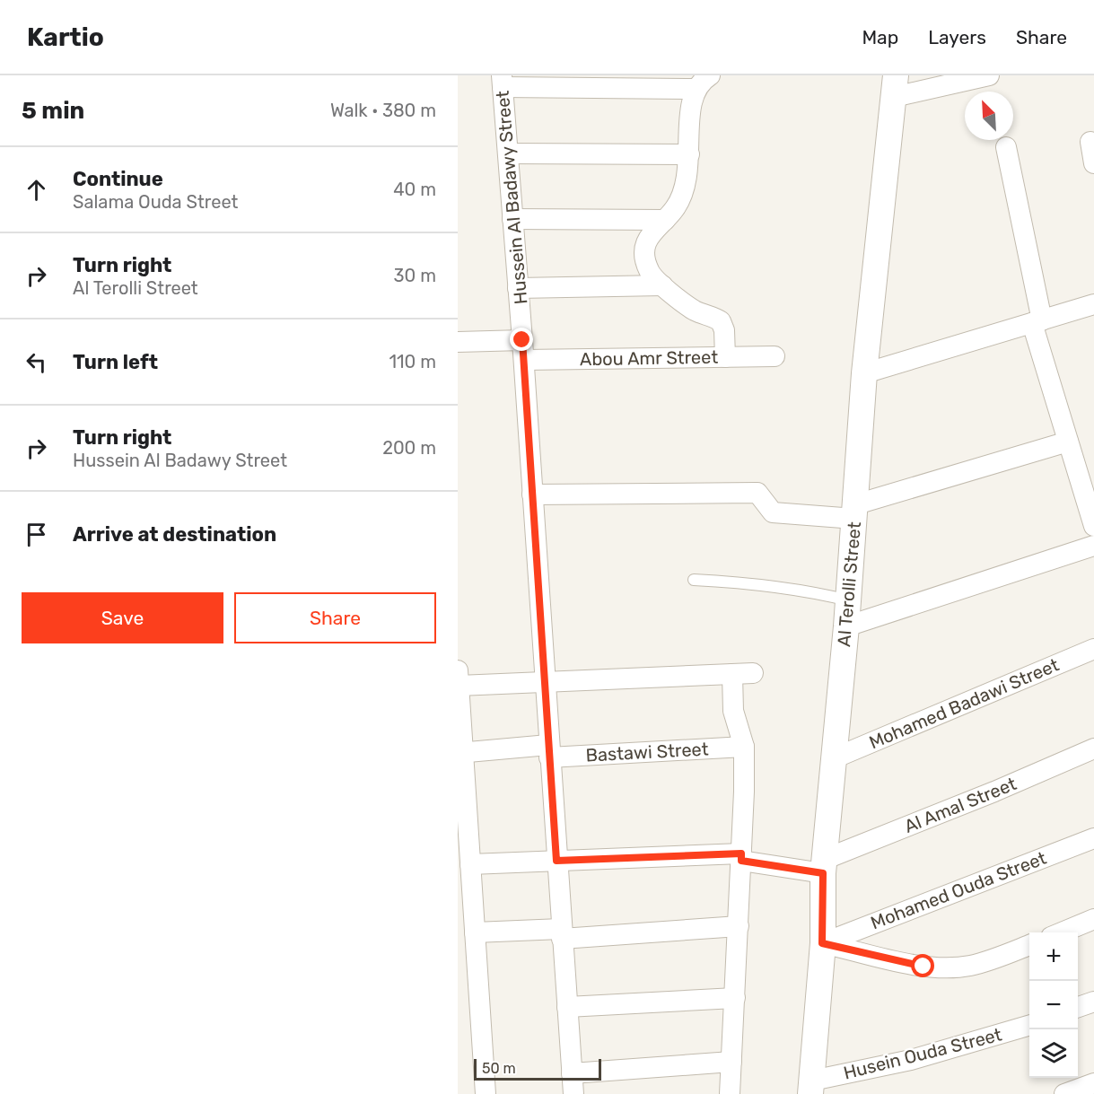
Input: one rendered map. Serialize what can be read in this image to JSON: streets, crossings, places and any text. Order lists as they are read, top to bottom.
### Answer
{
  "streets": {
    "street": [
      "Hussein Al Badawy Street",
      "Abou Amr Street",
      "Al Terolli Street",
      "Mohamed Badawi Street",
      "Bastawi Street",
      "Al Amal Street",
      "Mohamed Ouda Street",
      "Husein Ouda Street"
    ]
  },
  "crossings": [
    ["Hussein Al Badawy Street", "Abou Amr Street"],
    ["Hussein Al Badawy Street", "Bastawi Street"],
    ["Al Terolli Street", "Mohamed Badawi Street"],
    ["Al Terolli Street", "Al Amal Street"],
    ["Al Terolli Street", "Mohamed Ouda Street"],
    ["Al Terolli Street", "Husein Ouda Street"]
  ],
  "scale_bar": "50 m",
  "north": "top left",
  "page": {
    "header": "Kartio",
    "nav": ["Map", "Layers", "Share"],
    "heading": ["5 min", "Walk · 380 m"],
    "list": [
      ["Continue", "Salama Ouda Street", "40 m"],
      ["Turn right", "Al Terolli Street", "30 m"],
      ["Turn left", "110 m"],
      ["Turn right", "Hussein Al Badawy Street", "200 m"],
      "Arrive at destination"
    ],
    "buttons": ["Save", "Share"],
    "map_buttons": ["+", "−"],
    "scale": "50 m"
  }
}
